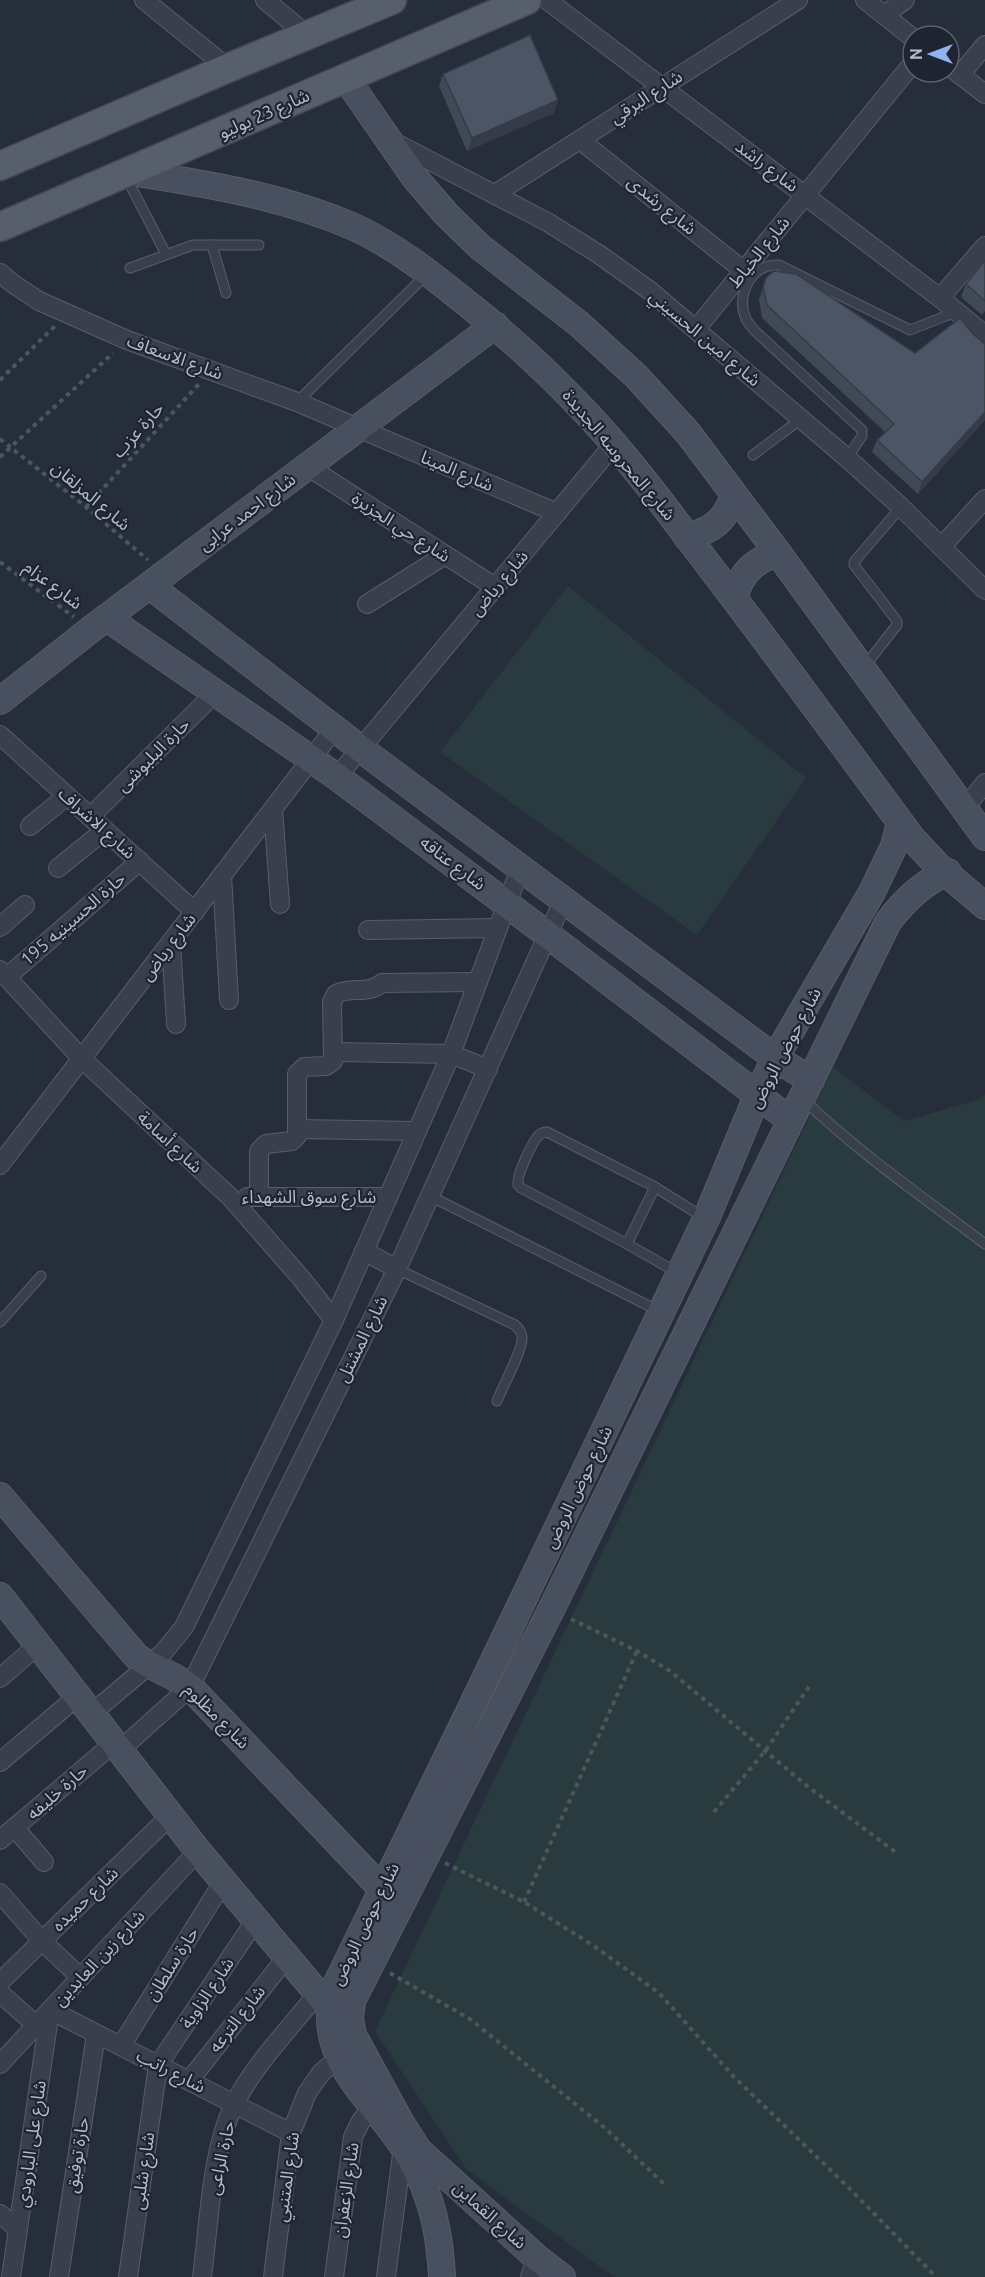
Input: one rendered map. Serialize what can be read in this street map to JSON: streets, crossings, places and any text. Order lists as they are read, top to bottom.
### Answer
{
  "streets": {
    "main road": [
      "شارع 23 يوليو",
      "شارع المحروسه الجديدة",
      "شارع احمد عرابى",
      "شارع عتاقه",
      "شارع حوض الروض",
      "شارع مظلوم",
      "شارع القماين"
    ],
    "street": [
      "شارع البرقي",
      "شارع راشد",
      "شارع رشدى",
      "شارع الخياط",
      "شارع امين الحسيني",
      "شارع الاسعاف",
      "شارع المينا",
      "شارع حي الجزيرة",
      "شارع رياض",
      "حارة البلبوشى",
      "شارع الاشراف",
      "حارة الحسينيه 195",
      "شارع أسامة",
      "شارع سوق الشهداء",
      "شارع المشتل",
      "حارة خليفه",
      "شارع حميده",
      "شارع زين العابدين",
      "حارة سلطان",
      "شارع الزاوية",
      "شارع الترعه",
      "شارع راتب",
      "شارع على البارودي",
      "حارة توفيق",
      "حارة الراعى",
      "شارع شلبى",
      "شارع المتنبي",
      "شارع الزعفران"
    ],
    "path": ["حارة عزب", "شارع المزلقان", "شارع عزام"]
  },
  "crossings": [
    ["شارع البرقي", "شارع راشد"],
    ["شارع البرقي", "شارع رشدى"],
    ["شارع البرقي", "شارع امين الحسيني"],
    ["شارع 23 يوليو", "شارع المحروسه الجديدة"],
    ["شارع راشد", "شارع الخياط"],
    ["شارع رشدى", "شارع الخياط"],
    ["شارع الخياط", "شارع امين الحسيني"],
    ["شارع الاسعاف", "حارة عزب"],
    ["شارع الاسعاف", "شارع المينا"],
    ["شارع الاسعاف", "شارع احمد عرابى"],
    ["حارة عزب", "شارع المزلقان"],
    ["شارع المحروسه الجديدة", "شارع احمد عرابى"],
    ["شارع المحروسه الجديدة", "شارع رياض"],
    ["شارع المحروسه الجديدة", "شارع حوض الروض"],
    ["شارع المينا", "شارع احمد عرابى"],
    ["شارع المينا", "شارع رياض"],
    ["شارع المزلقان", "شارع احمد عرابى"],
    ["شارع المزلقان", "شارع عتاقه"],
    ["شارع احمد عرابى", "شارع حي الجزيرة"],
    ["شارع احمد عرابى", "شارع عزام"],
    ["شارع احمد عرابى", "شارع عتاقه"],
    ["شارع حي الجزيرة", "شارع رياض"],
    ["شارع رياض", "شارع الاشراف"],
    ["شارع رياض", "شارع عتاقه"],
    ["شارع رياض", "شارع أسامة"],
    ["شارع عزام", "شارع عتاقه"],
    ["حارة البلبوشى", "شارع الاشراف"],
    ["حارة البلبوشى", "شارع عتاقه"],
    ["شارع الاشراف", "حارة الحسينيه 195"],
    ["شارع عتاقه", "شارع حوض الروض"],
    ["شارع عتاقه", "شارع المشتل"],
    ["حارة الحسينيه 195", "شارع أسامة"],
    ["شارع حوض الروض", "شارع مظلوم"],
    ["شارع حوض الروض", "حارة الراعى"],
    ["شارع حوض الروض", "شارع المتنبي"],
    ["شارع حوض الروض", "شارع الزعفران"],
    ["شارع حوض الروض", "شارع القماين"],
    ["شارع أسامة", "شارع سوق الشهداء"],
    ["شارع أسامة", "شارع المشتل"],
    ["شارع سوق الشهداء", "شارع المشتل"],
    ["شارع المشتل", "شارع مظلوم"],
    ["شارع المشتل", "حارة خليفه"],
    ["شارع زين العابدين", "شارع راتب"],
    ["شارع زين العابدين", "شارع على البارودي"],
    ["حارة سلطان", "شارع راتب"],
    ["شارع الزاوية", "شارع راتب"],
    ["شارع الزاوية", "شارع شلبى"],
    ["شارع الترعه", "شارع راتب"],
    ["شارع راتب", "شارع على البارودي"],
    ["شارع راتب", "حارة توفيق"],
    ["شارع راتب", "حارة الراعى"],
    ["شارع راتب", "شارع شلبى"],
    ["شارع راتب", "شارع المتنبي"]
  ],
  "north": "left"
}
